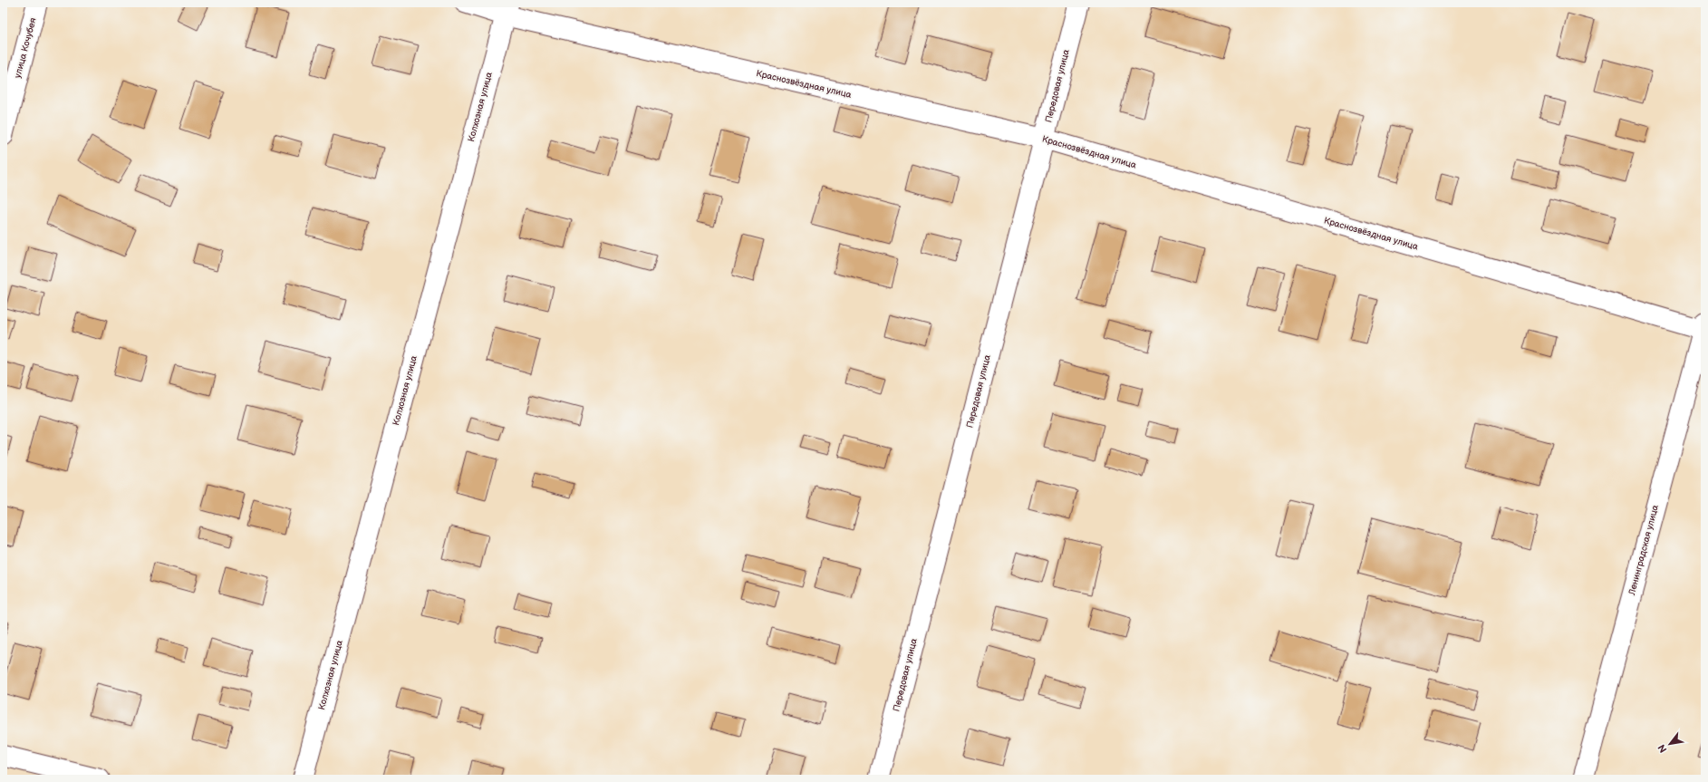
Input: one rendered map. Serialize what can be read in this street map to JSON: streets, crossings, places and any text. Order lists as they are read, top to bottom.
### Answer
{
  "streets": {
    "street": [
      "улица Кочубея",
      "Краснозвёздная улица",
      "Передовая улица",
      "Колхозная улица",
      "Ленинградская улица"
    ]
  },
  "crossings": [
    ["Краснозвёздная улица", "Передовая улица"],
    ["Краснозвёздная улица", "Колхозная улица"],
    ["Краснозвёздная улица", "Ленинградская улица"]
  ],
  "north": "bottom left"
}
